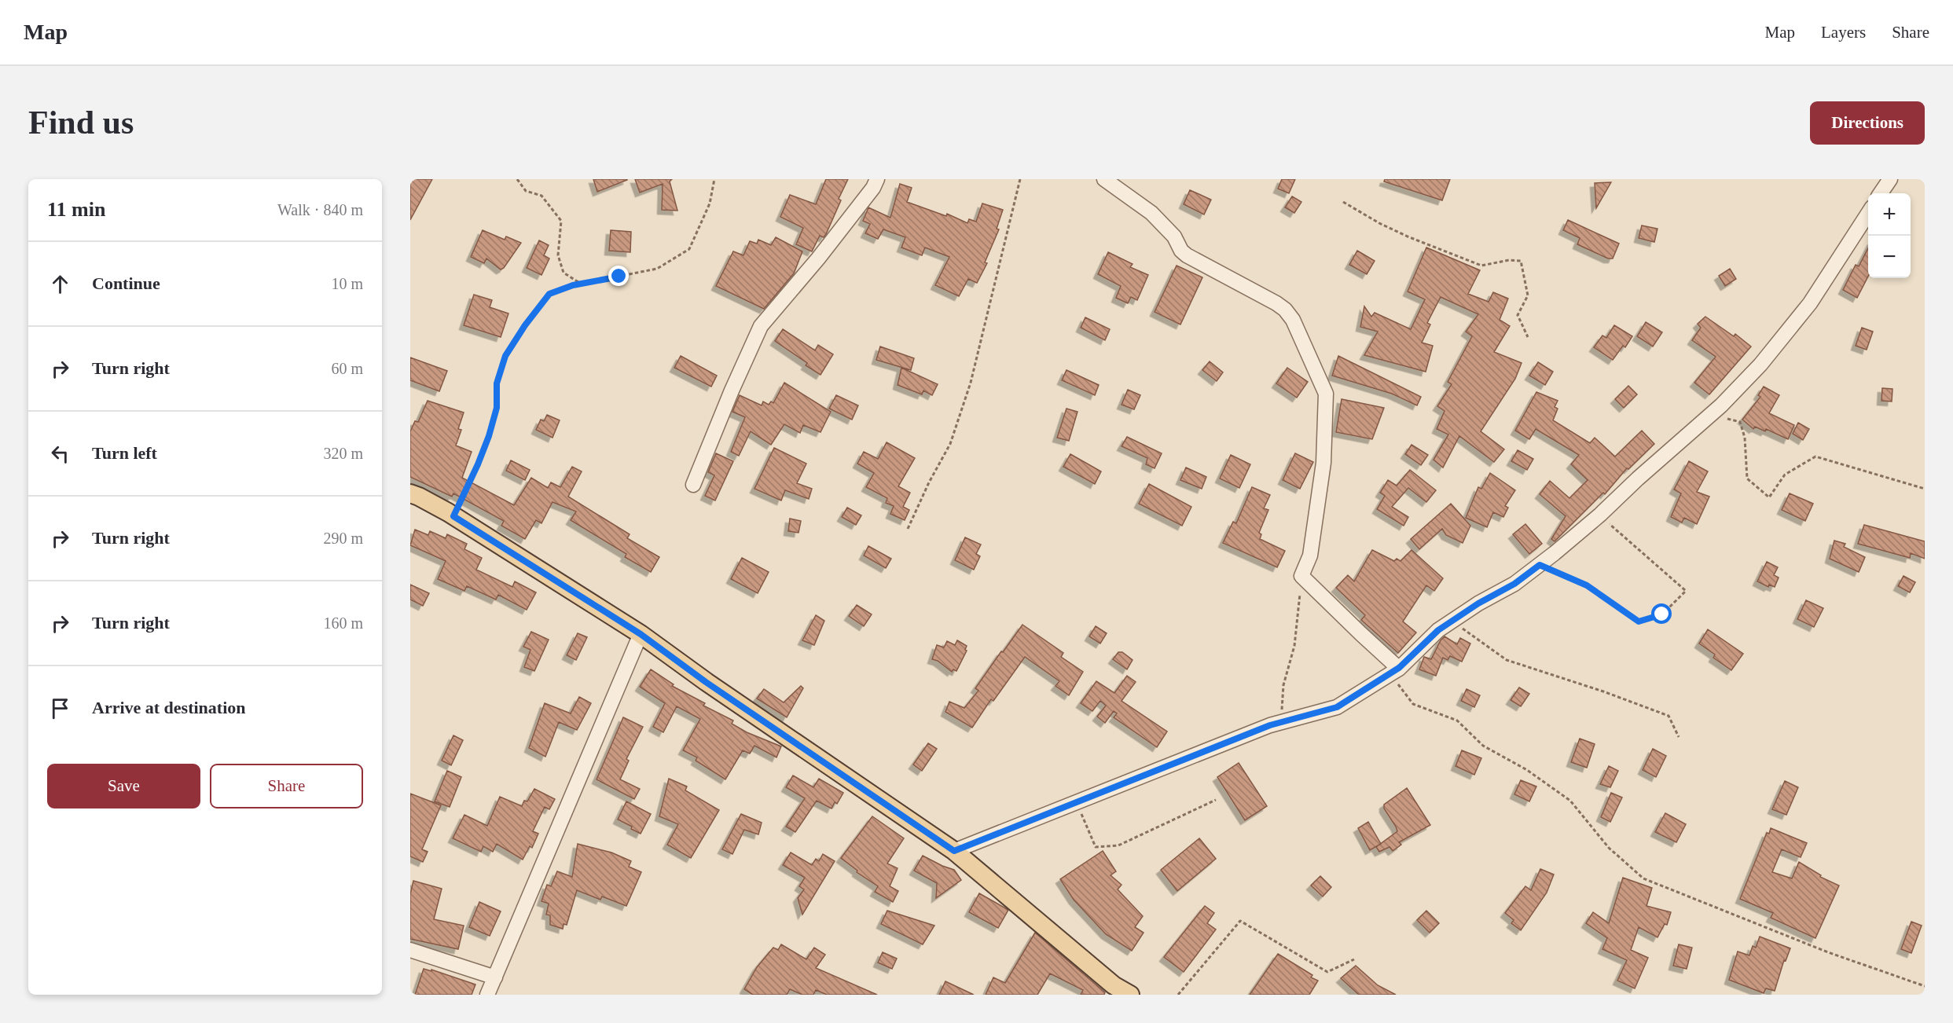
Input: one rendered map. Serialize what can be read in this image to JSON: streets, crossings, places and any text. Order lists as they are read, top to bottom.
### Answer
{
  "page": {
    "header": "Map",
    "nav": ["Map", "Layers", "Share"],
    "buttons": [
      "Directions",
      ["Save", "Share"]
    ],
    "title": "Find us",
    "heading": ["11 min", "Walk · 840 m"],
    "map_buttons": ["+", "−"],
    "list": [
      ["Continue", "10 m"],
      ["Turn right", "60 m"],
      ["Turn left", "320 m"],
      ["Turn right", "290 m"],
      ["Turn right", "160 m"],
      "Arrive at destination"
    ]
  }
}
